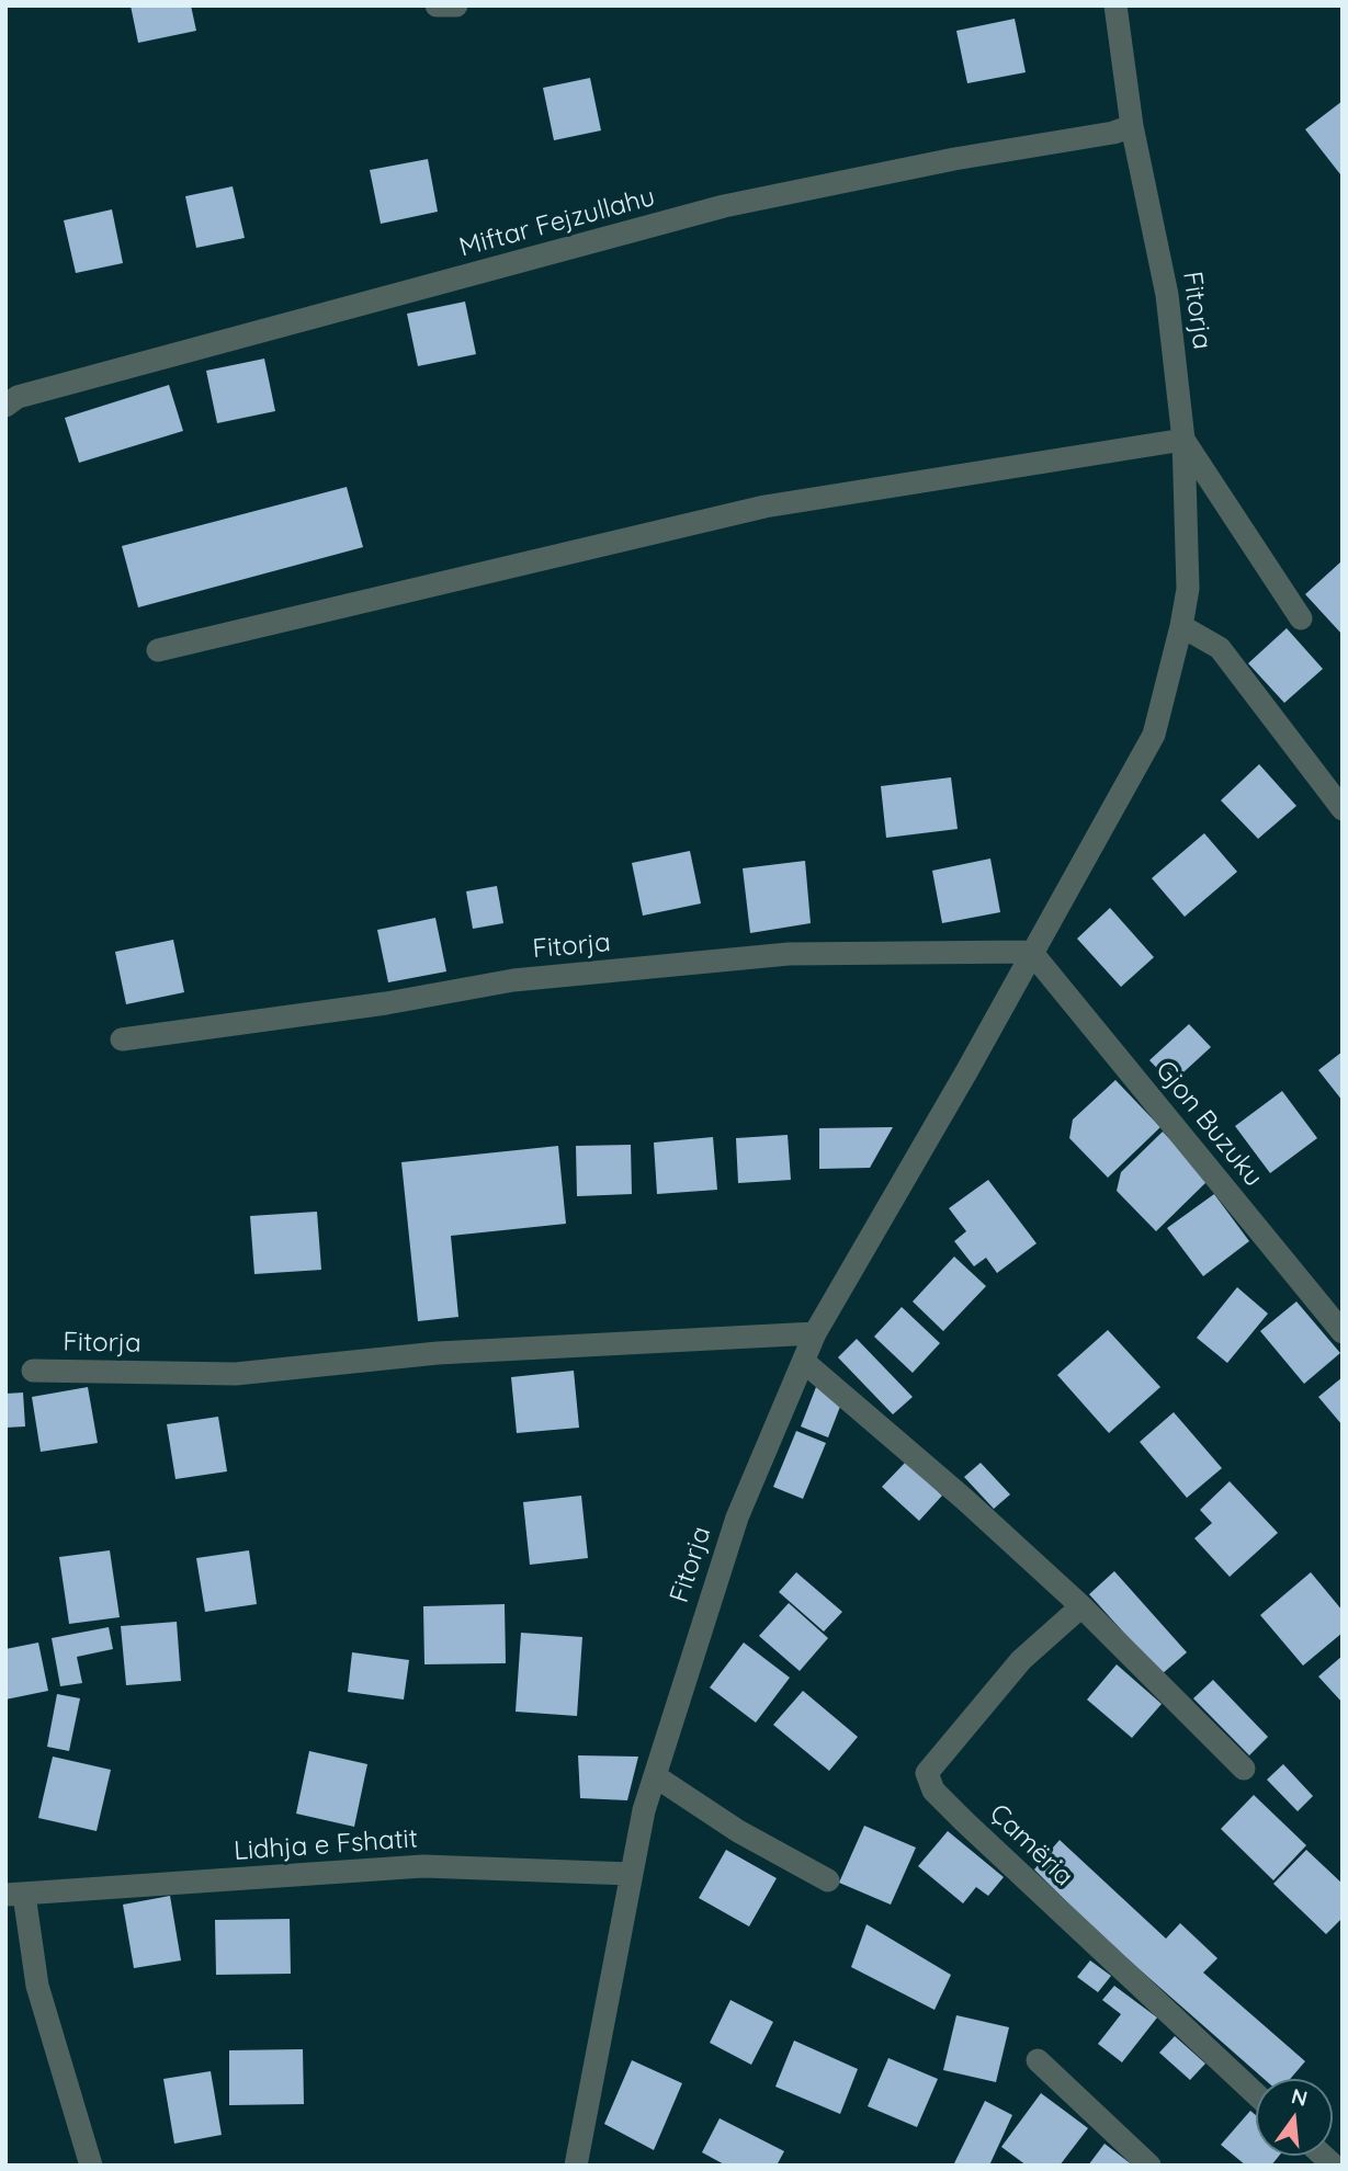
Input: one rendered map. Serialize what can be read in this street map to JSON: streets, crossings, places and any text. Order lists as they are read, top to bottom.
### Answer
{
  "streets": {
    "street": [
      "Miftar Fejzullahu",
      "Fitorja",
      "Gjon Buzuku",
      "Lidhja e Fshatit",
      "Çamëria"
    ]
  },
  "crossings": [
    ["Miftar Fejzullahu", "Fitorja"],
    ["Fitorja", "Gjon Buzuku"],
    ["Fitorja", "Lidhja e Fshatit"]
  ],
  "north": "top"
}
